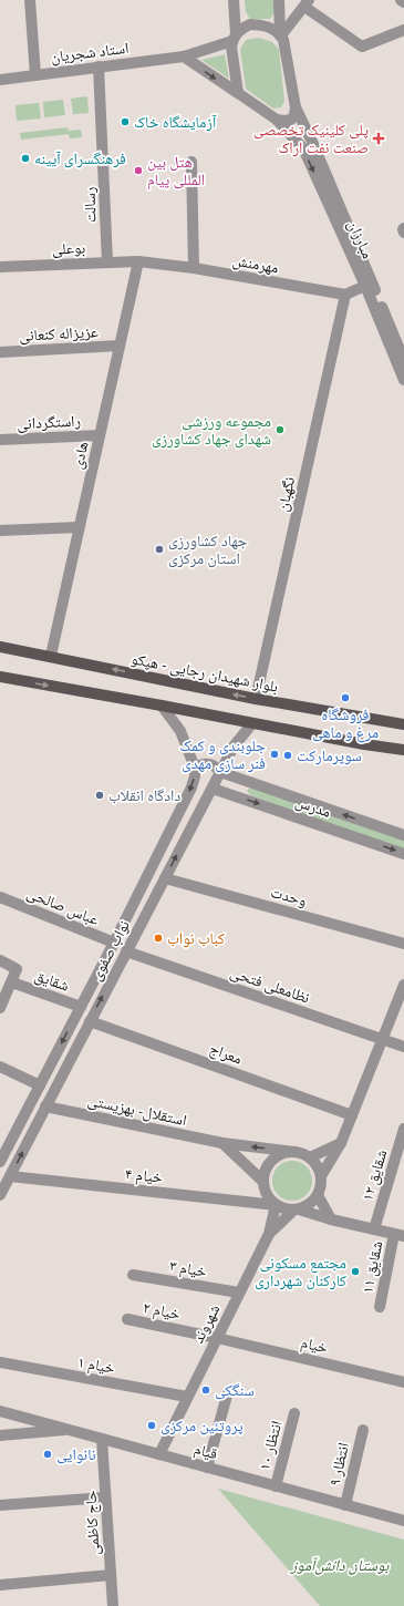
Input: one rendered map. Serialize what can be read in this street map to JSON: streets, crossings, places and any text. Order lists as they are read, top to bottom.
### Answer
{
  "streets": {
    "main road": ["بلوار شهیدان رجایی - هپکو"],
    "street": [
      "استاد شجریان",
      "رسالت",
      "مبارزان",
      "بوعلی",
      "مهرمنش",
      "عزیزاله کنعانی",
      "راستگردانی",
      "هادی",
      "نگهبان",
      "مدرس",
      "وحدت",
      "عباس صالحی",
      "نواب صفوی",
      "شقایق",
      "نظامعلی فتحی",
      "معراج",
      "استقلال- بهزیستی",
      "خیام ۴",
      "شقایق ۱۲",
      "شقایق ۱۱",
      "خیام ۳",
      "خیام ۲",
      "شهروند",
      "خیام",
      "خیام ۱",
      "انتظار ۱۰",
      "قیام",
      "انتظار ۹",
      "حاج کاظمی"
    ]
  },
  "crossings": [
    ["استاد شجریان", "رسالت"],
    ["استاد شجریان", "مبارزان"],
    ["رسالت", "بوعلی"],
    ["بوعلی", "مهرمنش"],
    ["بوعلی", "هادی"],
    ["مهرمنش", "هادی"],
    ["مهرمنش", "نگهبان"],
    ["عزیزاله کنعانی", "هادی"],
    ["راستگردانی", "هادی"],
    ["هادی", "بلوار شهیدان رجایی - هپکو"],
    ["نگهبان", "بلوار شهیدان رجایی - هپکو"],
    ["مدرس", "نواب صفوی"],
    ["وحدت", "نواب صفوی"],
    ["عباس صالحی", "نواب صفوی"],
    ["نواب صفوی", "شقایق"],
    ["نواب صفوی", "نظامعلی فتحی"],
    ["نواب صفوی", "معراج"],
    ["نواب صفوی", "استقلال- بهزیستی"],
    ["نواب صفوی", "خیام ۴"],
    ["استقلال- بهزیستی", "خیام ۴"],
    ["استقلال- بهزیستی", "شهروند"],
    ["خیام ۴", "شهروند"],
    ["خیام ۳", "شهروند"],
    ["خیام ۲", "شهروند"],
    ["خیام ۲", "خیام"],
    ["شهروند", "خیام"],
    ["شهروند", "خیام ۱"],
    ["شهروند", "قیام"],
    ["انتظار ۱۰", "قیام"],
    ["قیام", "انتظار ۹"],
    ["قیام", "حاج کاظمی"]
  ],
  "parks": ["بوستان دانش‌آموز"],
  "places": {
    "other": [
      "آزمایشگاه خاک",
      "فرهنگسرای آیینه",
      "هتل بین المللی پیام",
      "مجموعه ورزشی شهدای جهاد کشاورزی",
      "جهاد کشاورزی استان مرکزی",
      "فروشگاه مرغ و ماهی",
      "جلوبندی و کمک فنر سازی مهدی",
      "سوپرمارکت",
      "دادگاه انقلاب",
      "کباب نواب",
      "مجتمع مسکونی کارکنان شهرداری",
      "سنگکی",
      "پروتئین مرکزی",
      "نانوایی"
    ],
    "health": ["پلی کلینیک تخصصی صنعت نفت اراک"]
  }
}
